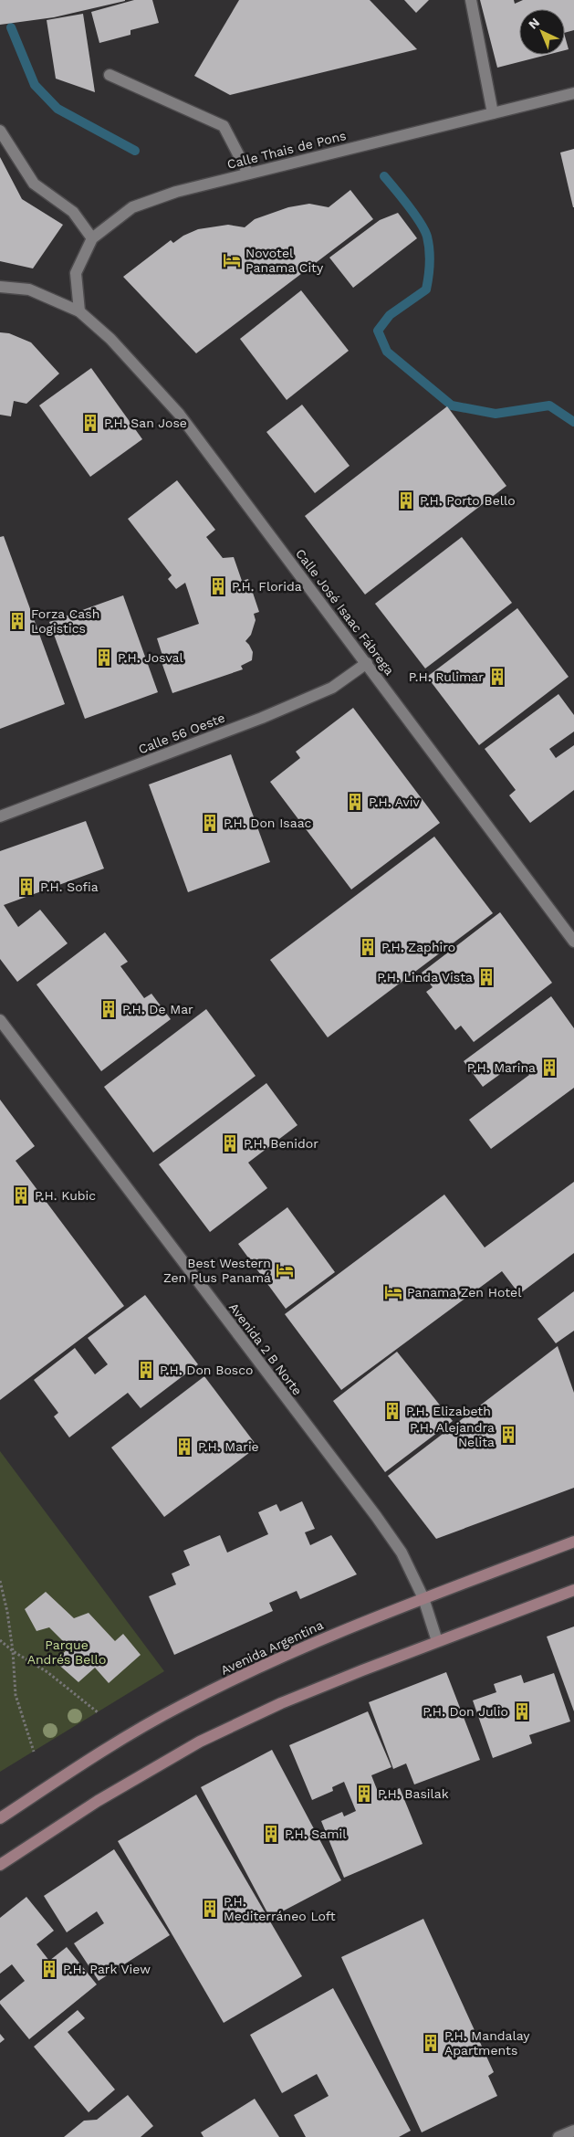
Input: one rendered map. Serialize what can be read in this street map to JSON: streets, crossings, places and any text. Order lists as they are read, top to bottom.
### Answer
{
  "streets": {
    "street": [
      "Calle Thais de Pons",
      "Calle José Isaac Fábrega",
      "Calle 56 Oeste",
      "Avenida 2 B Norte",
      "Avenida Argentina"
    ]
  },
  "crossings": [
    ["Calle Thais de Pons", "Calle José Isaac Fábrega"],
    ["Calle José Isaac Fábrega", "Calle 56 Oeste"],
    ["Avenida 2 B Norte", "Avenida Argentina"]
  ],
  "parks": ["Parque Andrés Bello"],
  "places": {
    "hotel": ["Novotel Panama City", "Best Western Zen Plus Panamá", "Panama Zen Hotel"],
    "building": [
      "P.H. San Jose",
      "P.H. Porto Bello",
      "P.H. Florida",
      "Forza Cash Logistics",
      "P.H. Josval",
      "P.H. Rulimar",
      "P.H. Aviv",
      "P.H. Don Isaac",
      "P.H. Sofia",
      "P.H. Zaphiro",
      "P.H. Linda Vista",
      "P.H. De Mar",
      "P.H. Marina",
      "P.H. Benidor",
      "P.H. Kubic",
      "P.H. Don Bosco",
      "P.H. Elizabeth",
      "P.H. Alejandra Nelita",
      "P.H. Marie",
      "P.H. Don Julio",
      "P.H. Basilak",
      "P.H. Samil",
      "P.H. Mediterráneo Loft",
      "P.H. Park View",
      "P.H. Mandalay Apartments"
    ]
  },
  "north": "top left"
}
